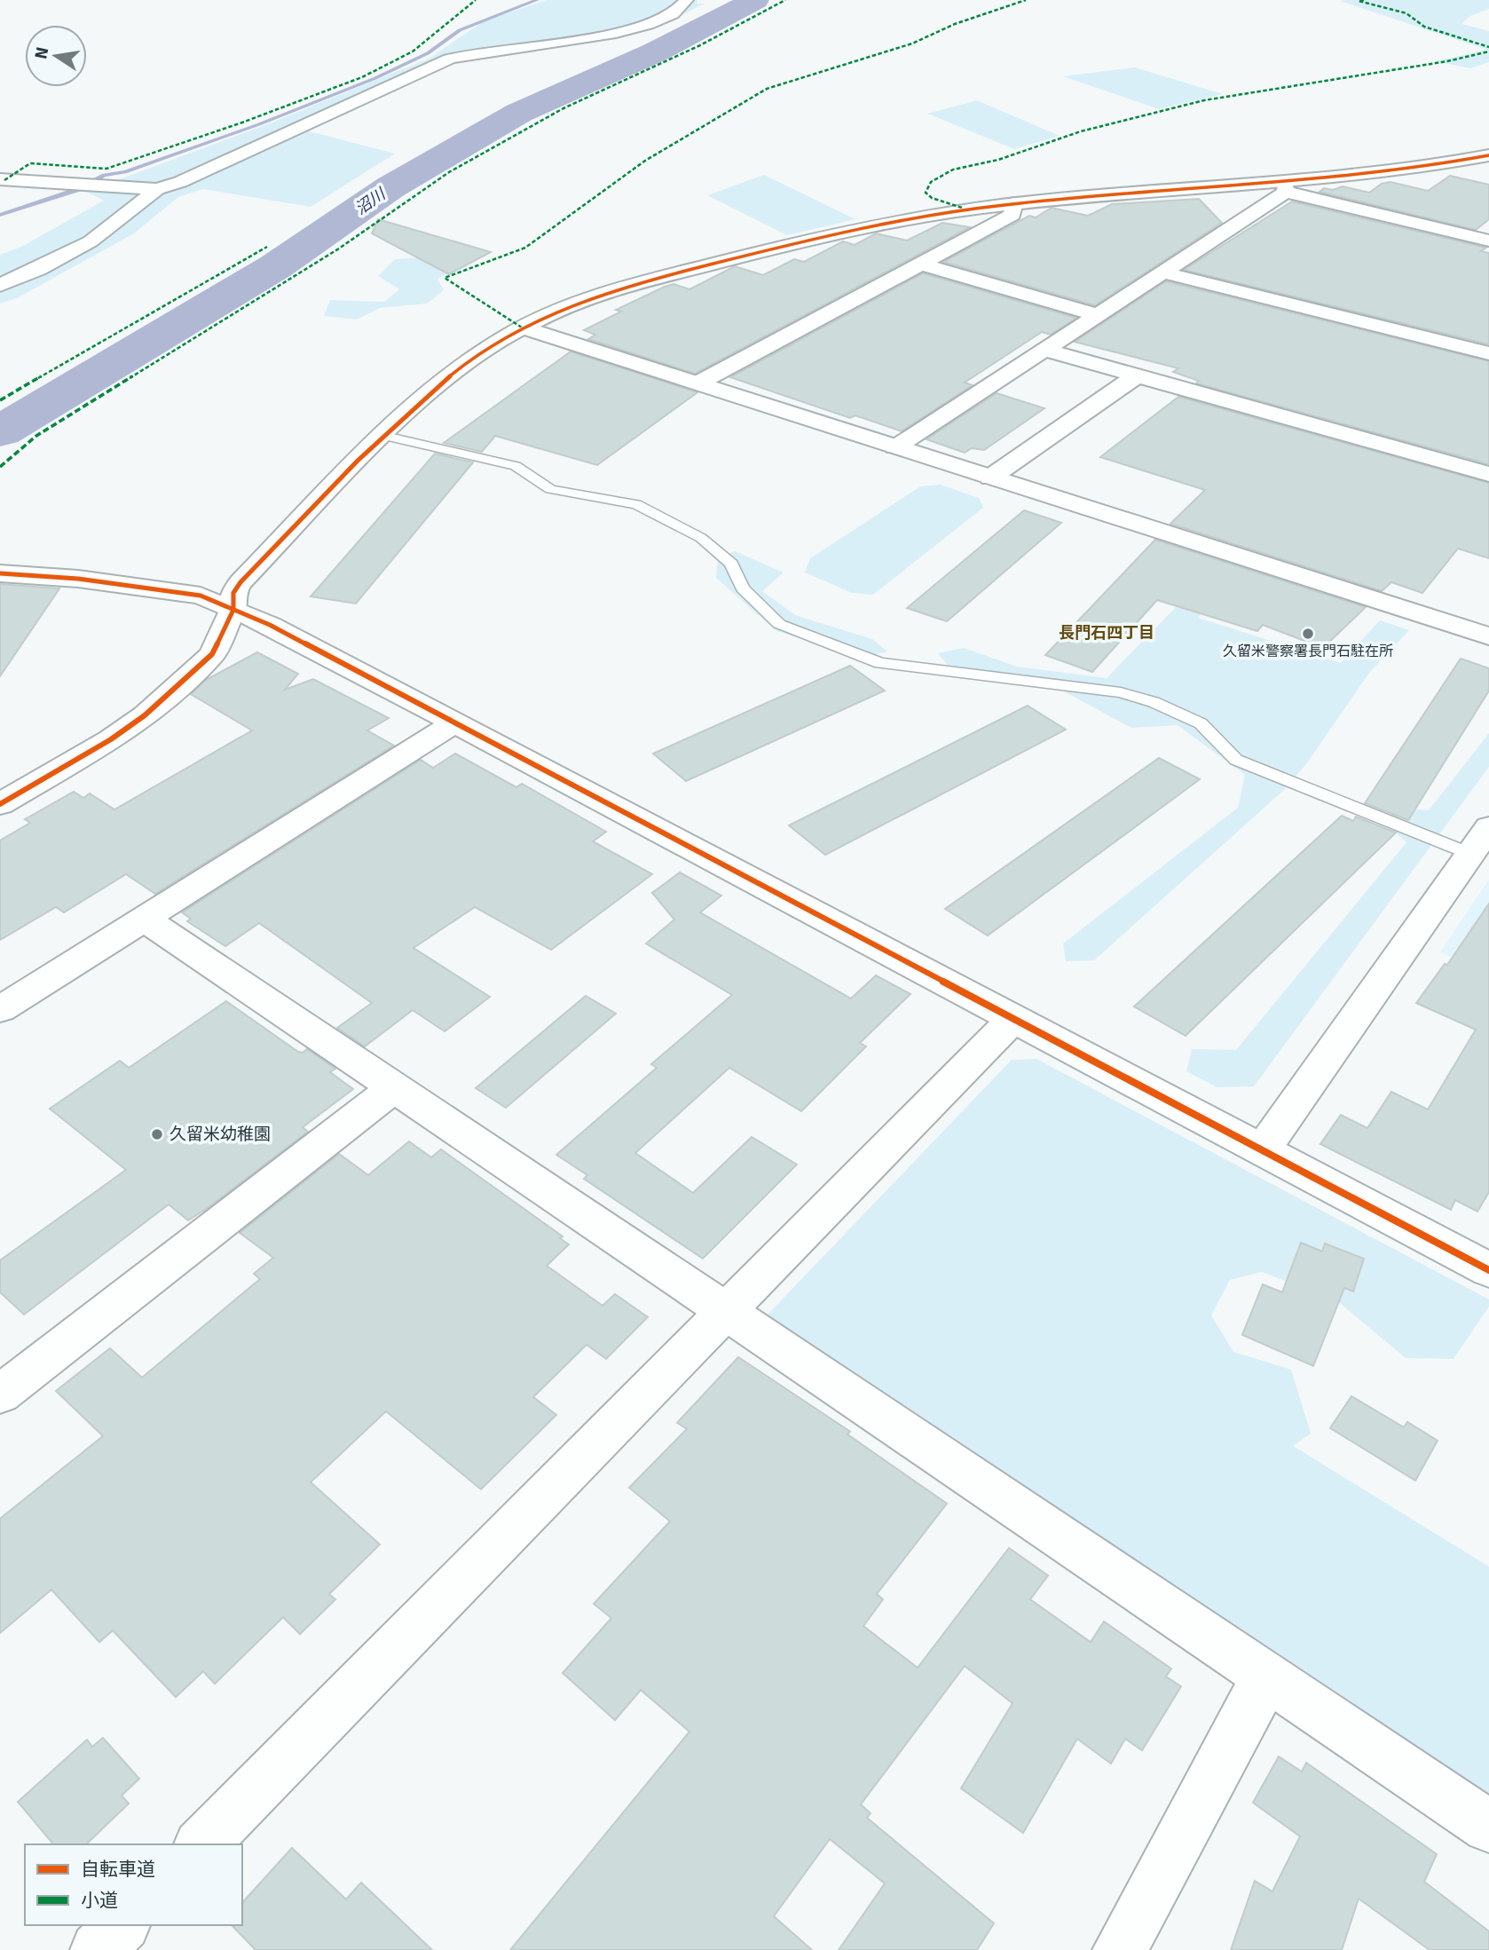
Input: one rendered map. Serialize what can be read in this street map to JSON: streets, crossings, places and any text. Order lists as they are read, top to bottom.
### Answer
{
  "districts": ["長門石四丁目"],
  "water": ["沼川"],
  "places": ["久留米警察署長門石駐在所", "久留米幼稚園"],
  "legend": ["自転車道", "小道"],
  "north": "left"
}
